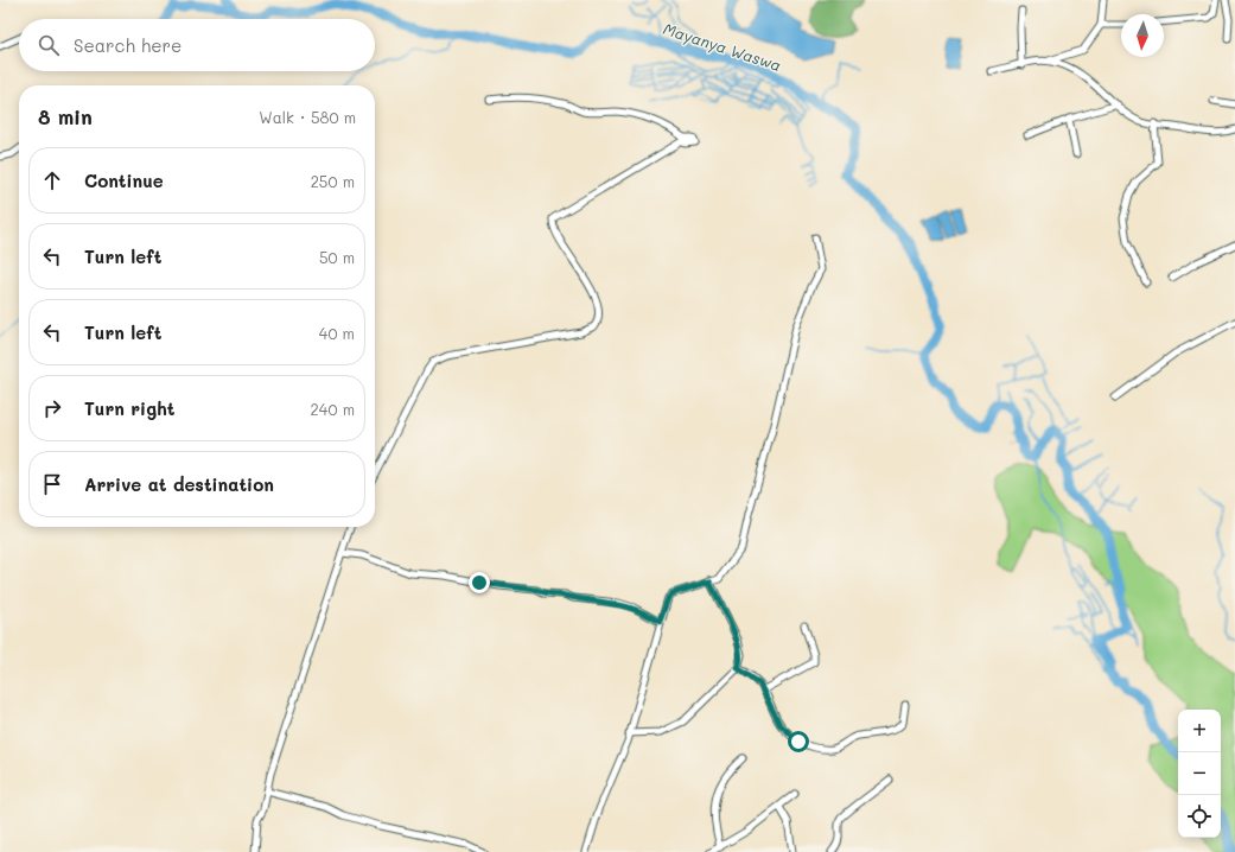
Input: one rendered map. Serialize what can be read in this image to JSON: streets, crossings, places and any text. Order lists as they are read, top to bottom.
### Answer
{
  "water": ["Mayanya Waswa"],
  "north": "bottom",
  "page": {
    "search": "Search here",
    "heading": ["8 min", "Walk · 580 m"],
    "list": [
      ["Continue", "250 m"],
      ["Turn left", "50 m"],
      ["Turn left", "40 m"],
      ["Turn right", "240 m"],
      "Arrive at destination"
    ],
    "map_buttons": ["+", "−"]
  }
}
